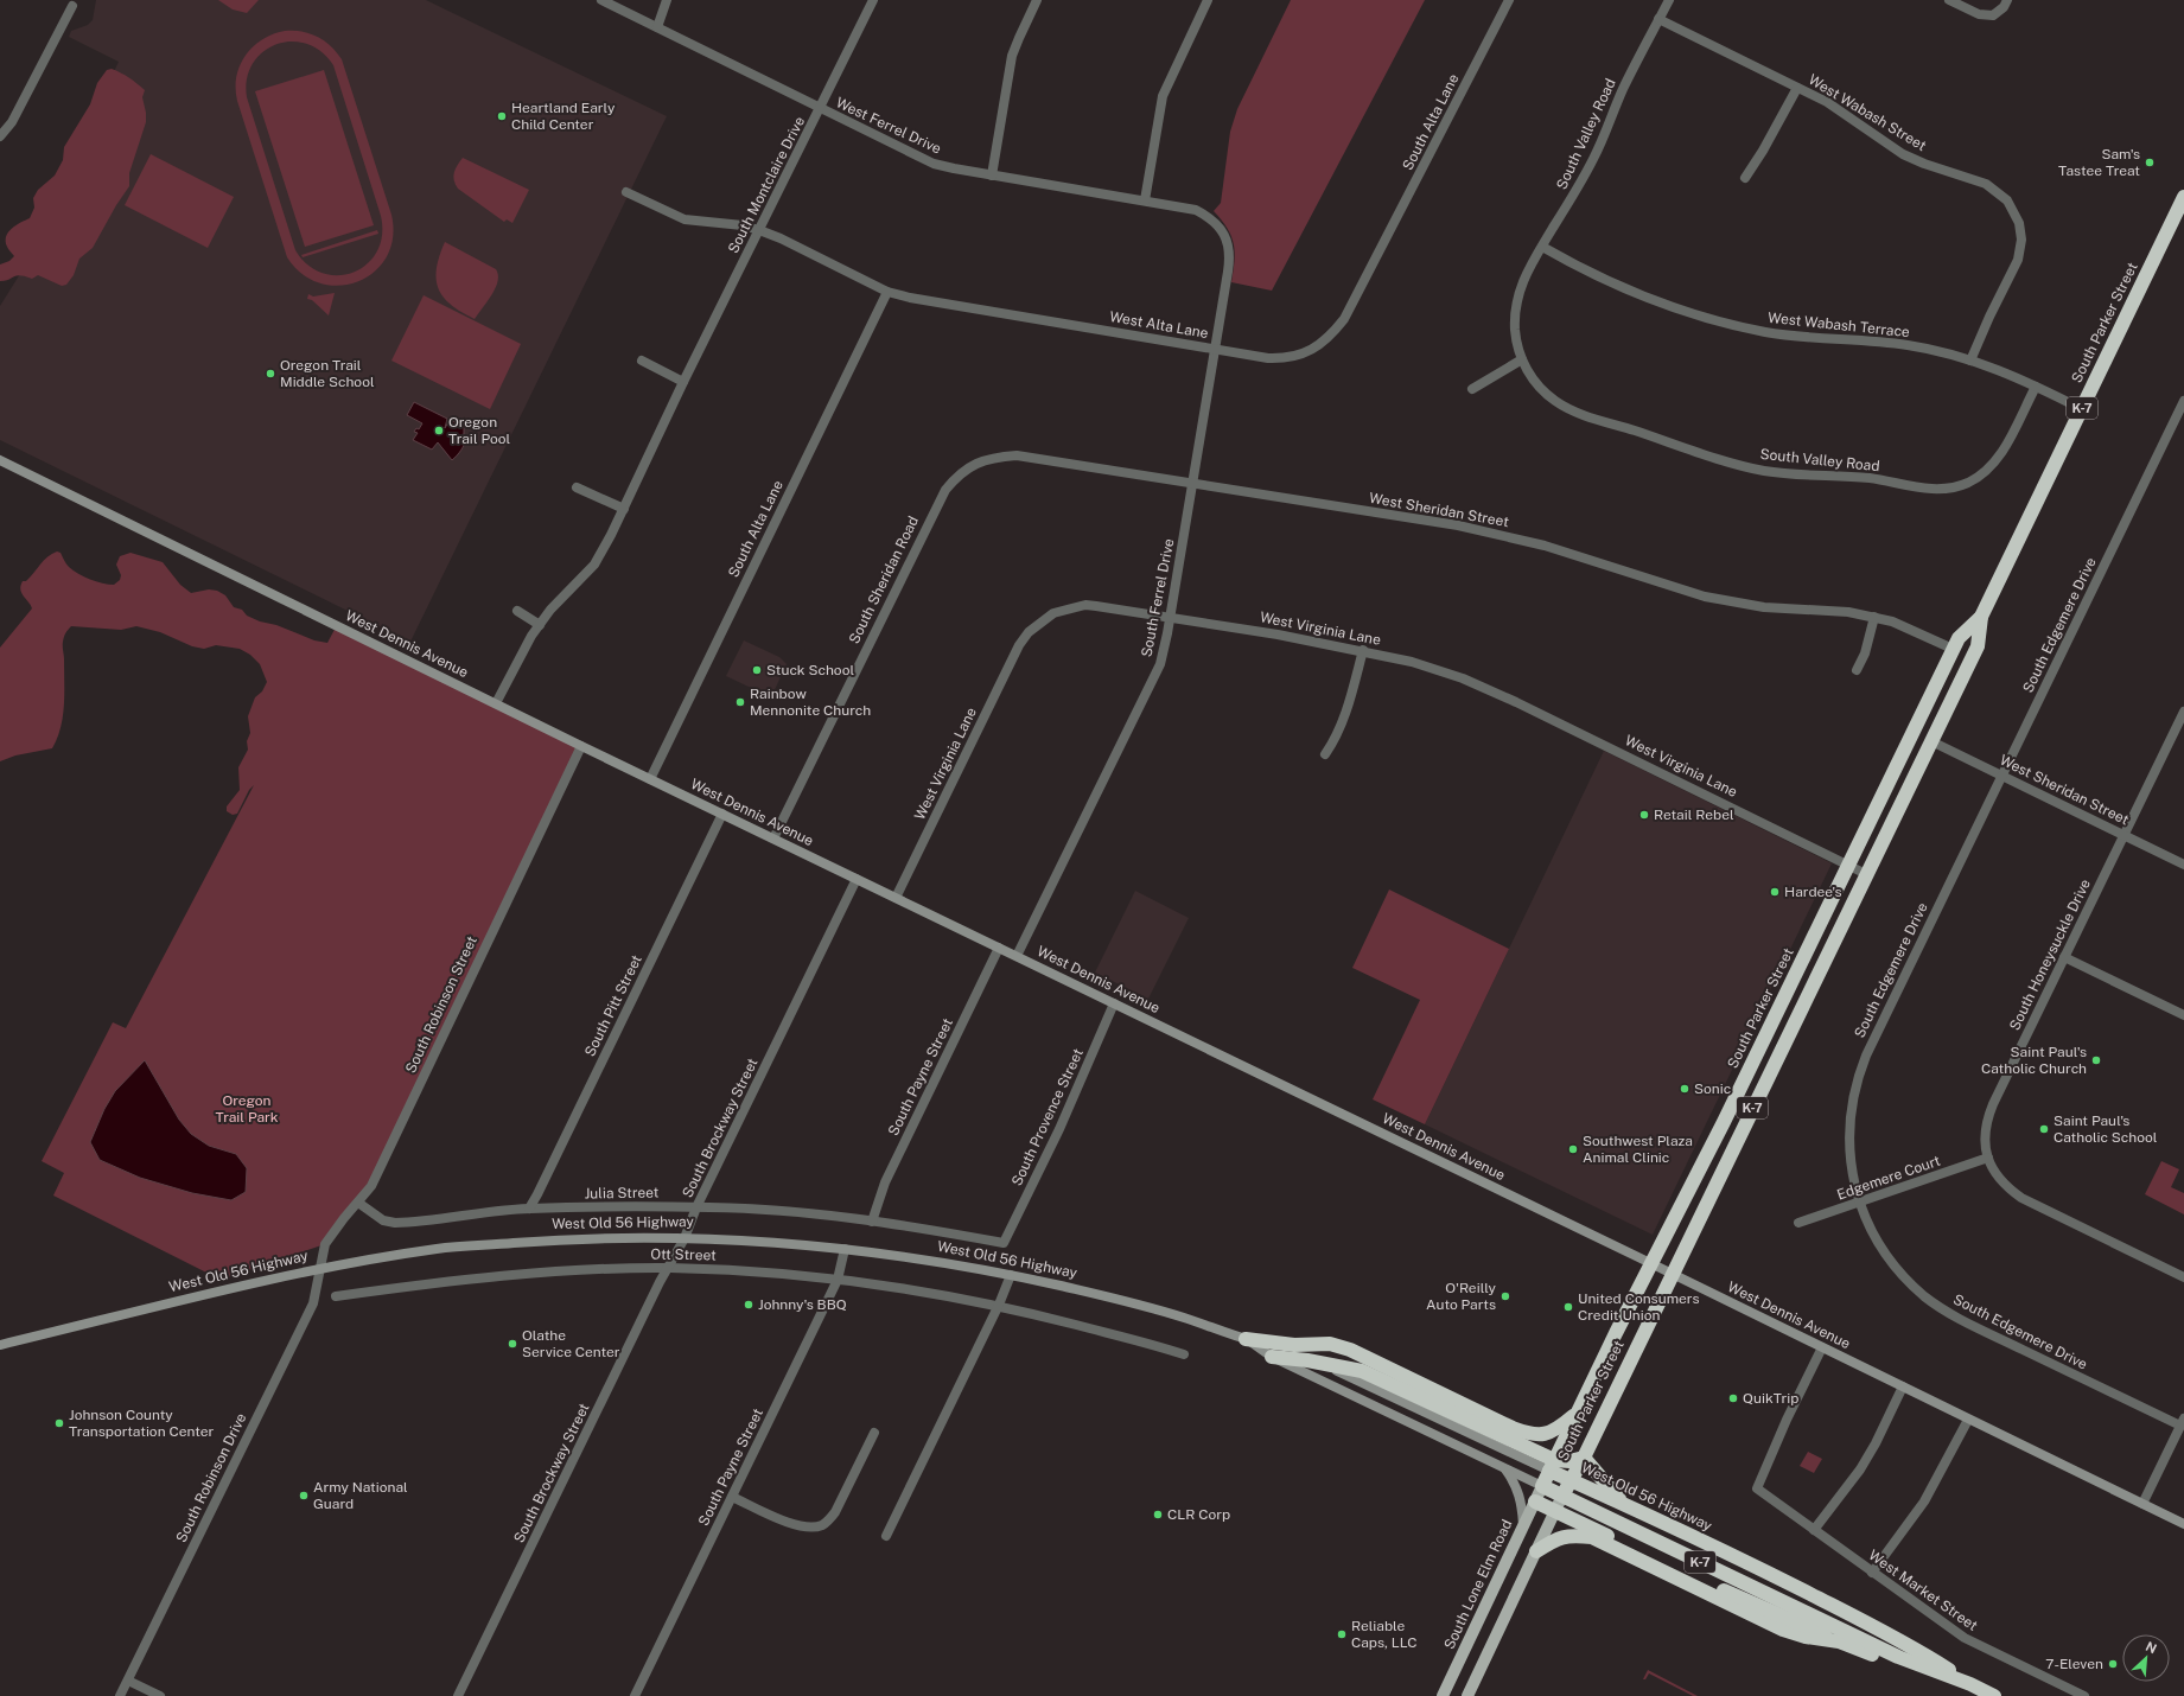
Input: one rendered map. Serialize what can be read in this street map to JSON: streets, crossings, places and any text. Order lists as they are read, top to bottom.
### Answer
{
  "streets": {
    "highway": ["South Parker Street", "K-7", "West Old 56 Highway"],
    "main road": ["South Lone Elm Road"],
    "street": [
      "West Wabash Street",
      "South Alta Lane",
      "West Ferrel Drive",
      "South Valley Road",
      "South Montclaire Drive",
      "West Alta Lane",
      "West Wabash Terrace",
      "West Sheridan Street",
      "South Sheridan Road",
      "South Ferrel Drive",
      "South Edgemere Drive",
      "West Virginia Lane",
      "West Dennis Avenue",
      "South Honeysuckle Drive",
      "South Robinson Street",
      "South Pitt Street",
      "South Payne Street",
      "South Provence Street",
      "South Brockway Street",
      "Edgemere Court",
      "Julia Street",
      "Ott Street",
      "South Robinson Drive",
      "West Market Street"
    ]
  },
  "crossings": [
    ["West Wabash Street", "South Valley Road"],
    ["West Wabash Street", "West Wabash Terrace"],
    ["South Alta Lane", "West Alta Lane"],
    ["South Alta Lane", "West Dennis Avenue"],
    ["West Ferrel Drive", "South Montclaire Drive"],
    ["West Ferrel Drive", "South Ferrel Drive"],
    ["South Valley Road", "West Wabash Terrace"],
    ["South Montclaire Drive", "West Dennis Avenue"],
    ["South Parker Street", "West Wabash Terrace"],
    ["South Parker Street", "K-7"],
    ["South Parker Street", "West Sheridan Street"],
    ["South Parker Street", "West Virginia Lane"],
    ["South Parker Street", "West Dennis Avenue"],
    ["South Parker Street", "West Old 56 Highway"],
    ["West Alta Lane", "South Ferrel Drive"],
    ["K-7", "West Old 56 Highway"],
    ["K-7", "South Lone Elm Road"],
    ["West Sheridan Street", "South Sheridan Road"],
    ["West Sheridan Street", "South Ferrel Drive"],
    ["West Sheridan Street", "South Edgemere Drive"],
    ["West Sheridan Street", "South Honeysuckle Drive"],
    ["South Sheridan Road", "West Dennis Avenue"],
    ["South Ferrel Drive", "West Virginia Lane"],
    ["South Ferrel Drive", "West Dennis Avenue"],
    ["South Edgemere Drive", "Edgemere Court"],
    ["West Virginia Lane", "West Dennis Avenue"],
    ["West Dennis Avenue", "South Robinson Street"],
    ["West Dennis Avenue", "South Pitt Street"],
    ["West Dennis Avenue", "South Payne Street"],
    ["West Dennis Avenue", "South Provence Street"],
    ["West Dennis Avenue", "South Brockway Street"],
    ["West Dennis Avenue", "West Market Street"],
    ["South Honeysuckle Drive", "Edgemere Court"],
    ["South Robinson Street", "Julia Street"],
    ["South Robinson Street", "West Old 56 Highway"],
    ["South Robinson Street", "South Robinson Drive"],
    ["South Pitt Street", "Julia Street"],
    ["South Payne Street", "Julia Street"],
    ["South Payne Street", "West Old 56 Highway"],
    ["South Payne Street", "Ott Street"],
    ["South Provence Street", "Julia Street"],
    ["South Brockway Street", "Julia Street"],
    ["South Brockway Street", "West Old 56 Highway"],
    ["South Brockway Street", "Ott Street"],
    ["West Old 56 Highway", "South Robinson Drive"],
    ["West Old 56 Highway", "South Lone Elm Road"]
  ],
  "parks": ["Oregon Trail Park"],
  "places": [
    "Heartland Early Child Center",
    "Sam's Tastee Treat",
    "Oregon Trail Middle School",
    "Oregon Trail Pool",
    "Stuck School",
    "Rainbow Mennonite Church",
    "Retail Rebel",
    "Hardee's",
    "Saint Paul's Catholic Church",
    "Sonic",
    "Saint Paul's Catholic School",
    "Southwest Plaza Animal Clinic",
    "O'Reilly Auto Parts",
    "Johnny's BBQ",
    "United Consumers Credit Union",
    "Olathe Service Center",
    "QuikTrip",
    "Johnson County Transportation Center",
    "Army National Guard",
    "CLR Corp",
    "Reliable Caps, LLC",
    "7-Eleven"
  ],
  "north": "top right"
}
